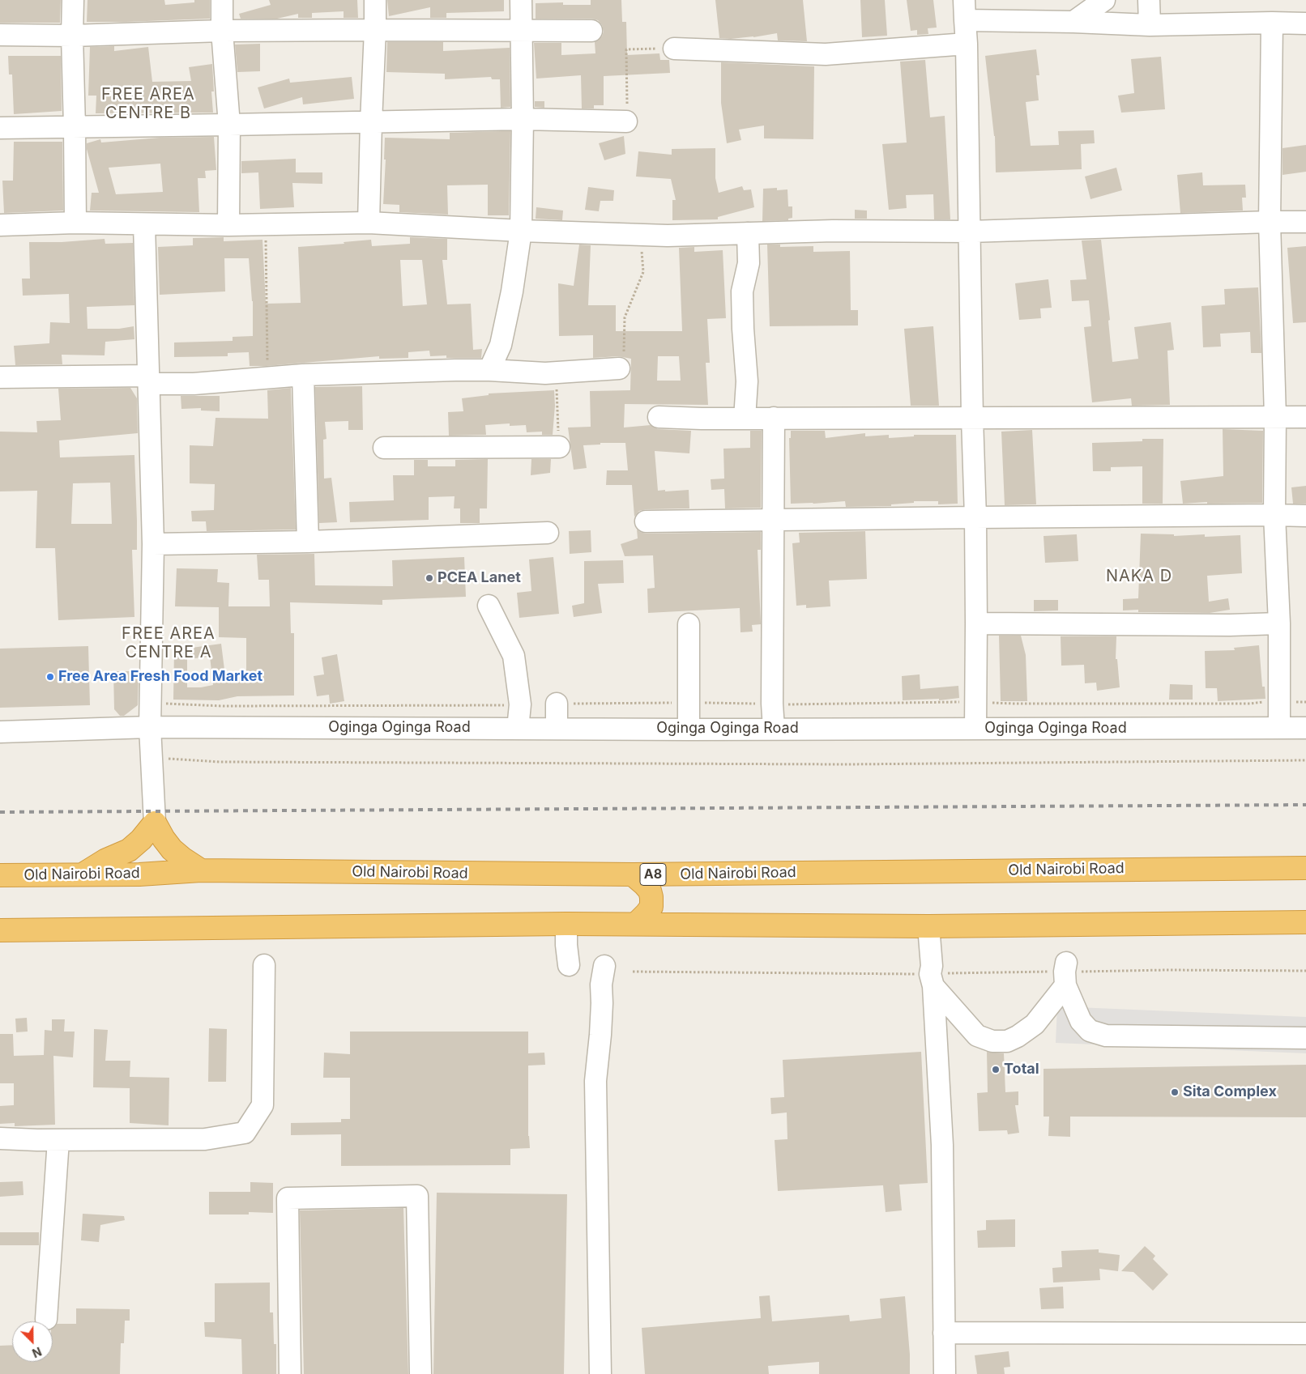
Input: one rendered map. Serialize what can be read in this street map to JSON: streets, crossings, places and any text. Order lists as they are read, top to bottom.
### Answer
{
  "streets": {
    "highway": ["Old Nairobi Road", "A8"],
    "street": ["Oginga Oginga Road"]
  },
  "districts": ["FREE AREA CENTRE B", "NAKA D", "FREE AREA CENTRE A"],
  "places": [
    "PCEA Lanet",
    "Free Area Fresh Food Market",
    "Total",
    "Sita Complex"
  ],
  "north": "bottom right"
}
